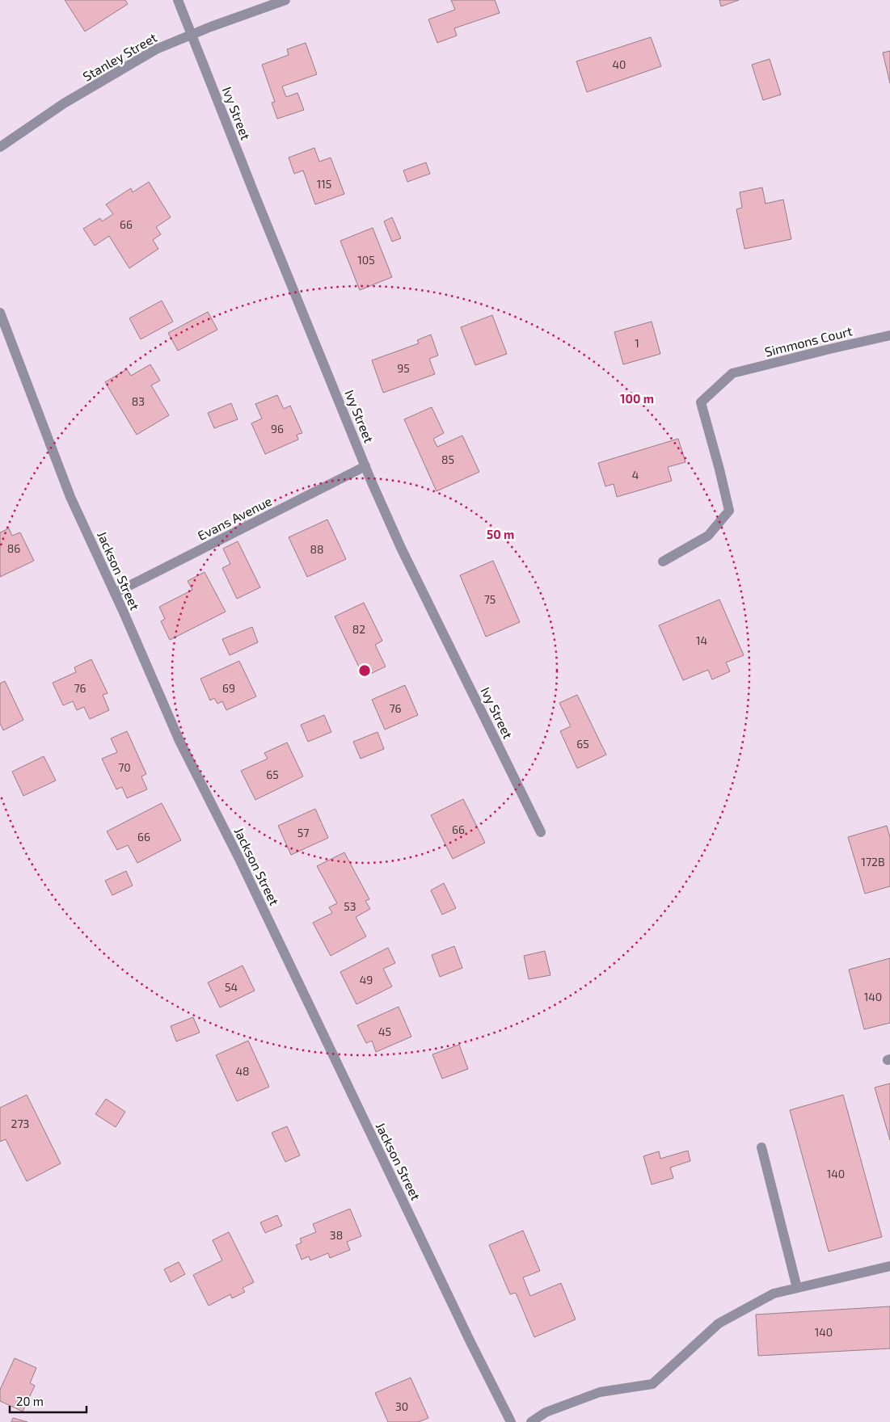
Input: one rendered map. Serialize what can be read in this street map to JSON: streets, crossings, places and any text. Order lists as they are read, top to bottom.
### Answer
{
  "streets": {
    "street": [
      "Stanley Street",
      "Ivy Street",
      "Simmons Court",
      "Evans Avenue",
      "Jackson Street"
    ]
  },
  "crossings": [
    ["Stanley Street", "Ivy Street"],
    ["Ivy Street", "Evans Avenue"],
    ["Evans Avenue", "Jackson Street"]
  ],
  "house_numbers": [
    "40",
    "115",
    "66",
    "105",
    "1",
    "95",
    "83",
    "96",
    "85",
    "4",
    "86",
    "88",
    "75",
    "82",
    "14",
    "76",
    "69",
    "76",
    "65",
    "70",
    "65",
    "66",
    "57",
    "66",
    "172B",
    "53",
    "49",
    "54",
    "140",
    "45",
    "48",
    "273",
    "140",
    "38",
    "140",
    "30"
  ],
  "scale_bar": "20 m",
  "rings": ["100 m", "50 m"]
}
